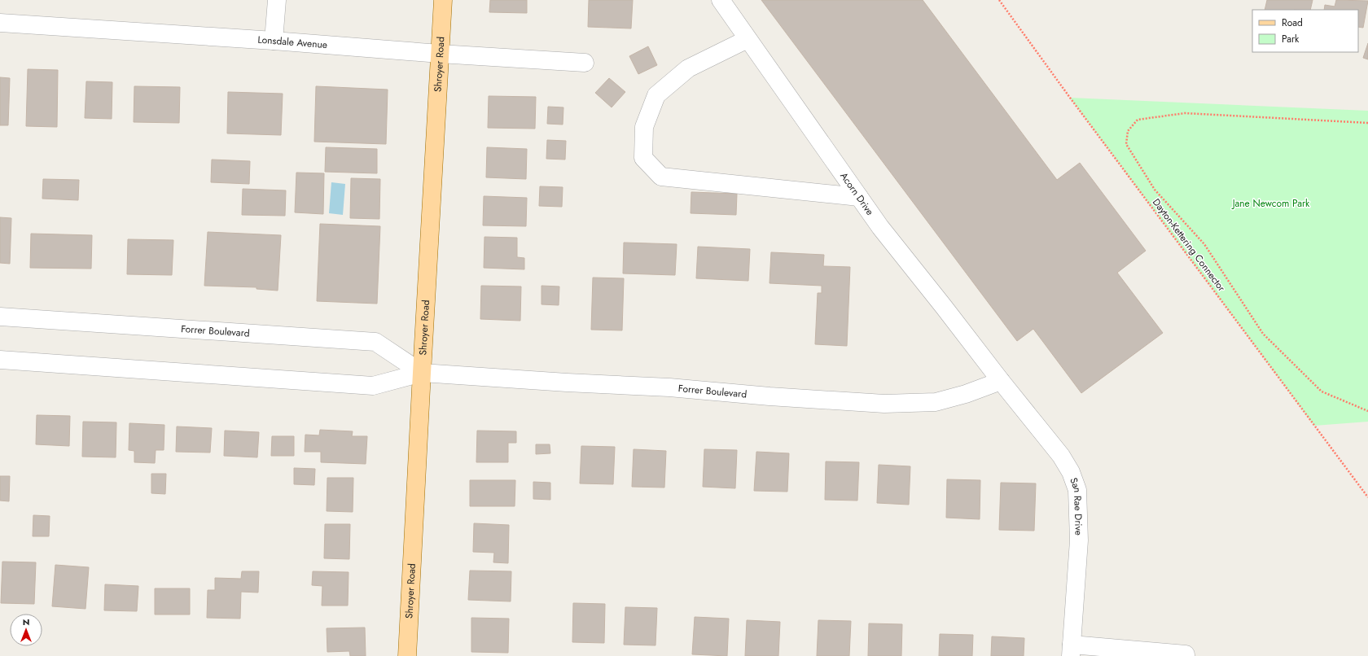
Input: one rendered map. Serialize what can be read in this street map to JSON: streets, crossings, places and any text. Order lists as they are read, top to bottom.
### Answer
{
  "streets": {
    "main road": ["Shroyer Road"],
    "street": [
      "Lonsdale Avenue",
      "Acorn Drive",
      "Forrer Boulevard",
      "San Rae Drive"
    ],
    "path": ["Dayton-Kettering Connector"]
  },
  "crossings": [
    ["Lonsdale Avenue", "Shroyer Road"],
    ["Shroyer Road", "Forrer Boulevard"],
    ["Acorn Drive", "Forrer Boulevard"],
    ["Acorn Drive", "San Rae Drive"],
    ["Forrer Boulevard", "San Rae Drive"]
  ],
  "parks": ["Jane Newcom Park"],
  "legend": ["Road", "Park"],
  "north": "top"
}
